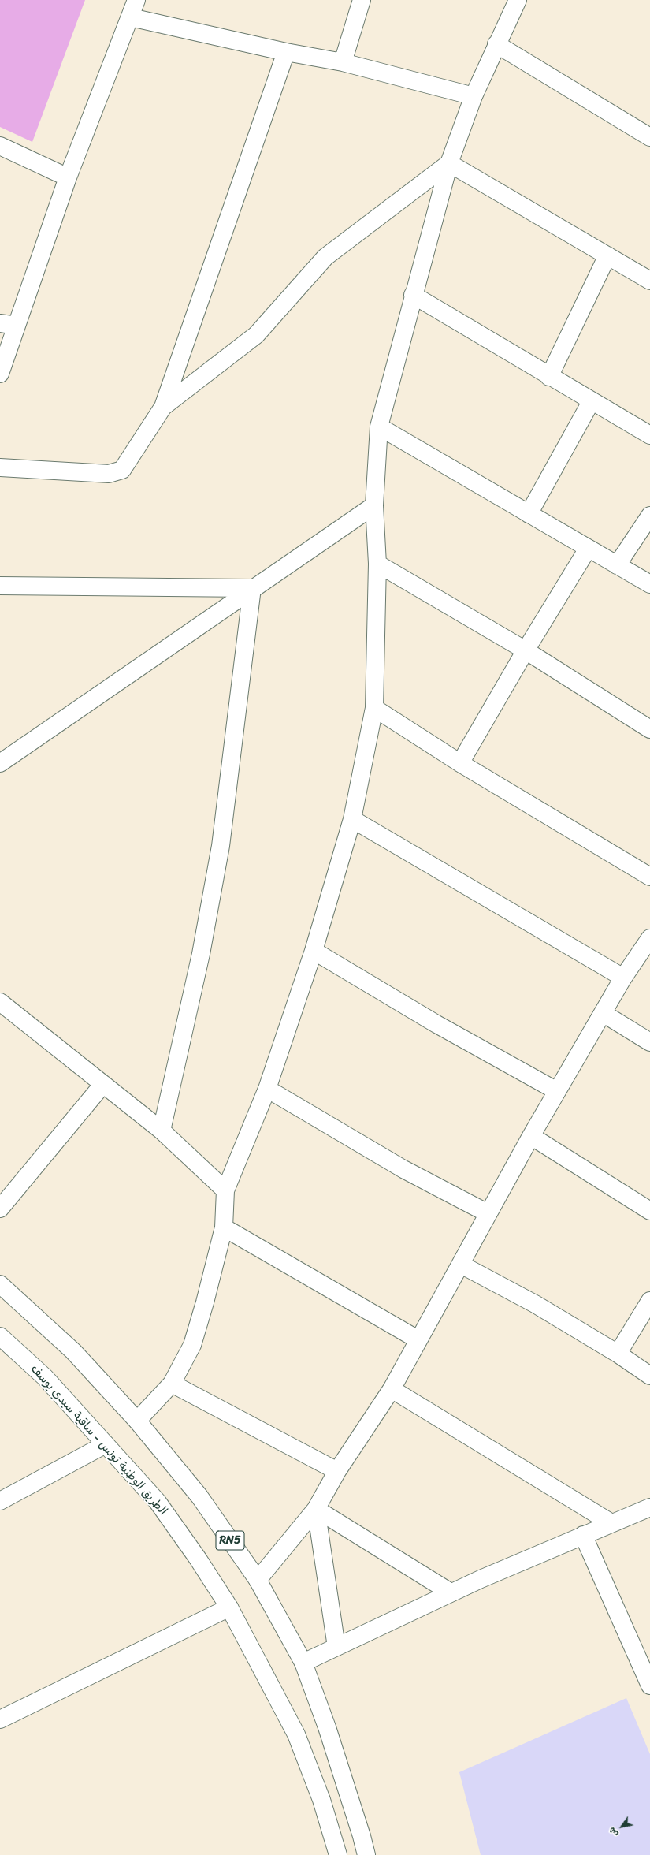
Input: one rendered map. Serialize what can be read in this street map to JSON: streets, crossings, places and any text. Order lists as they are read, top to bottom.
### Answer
{
  "streets": {
    "street": ["الطريق الوطنية تونس - ساقية سيدي يوسف", "RN5"]
  },
  "north": "bottom left"
}
